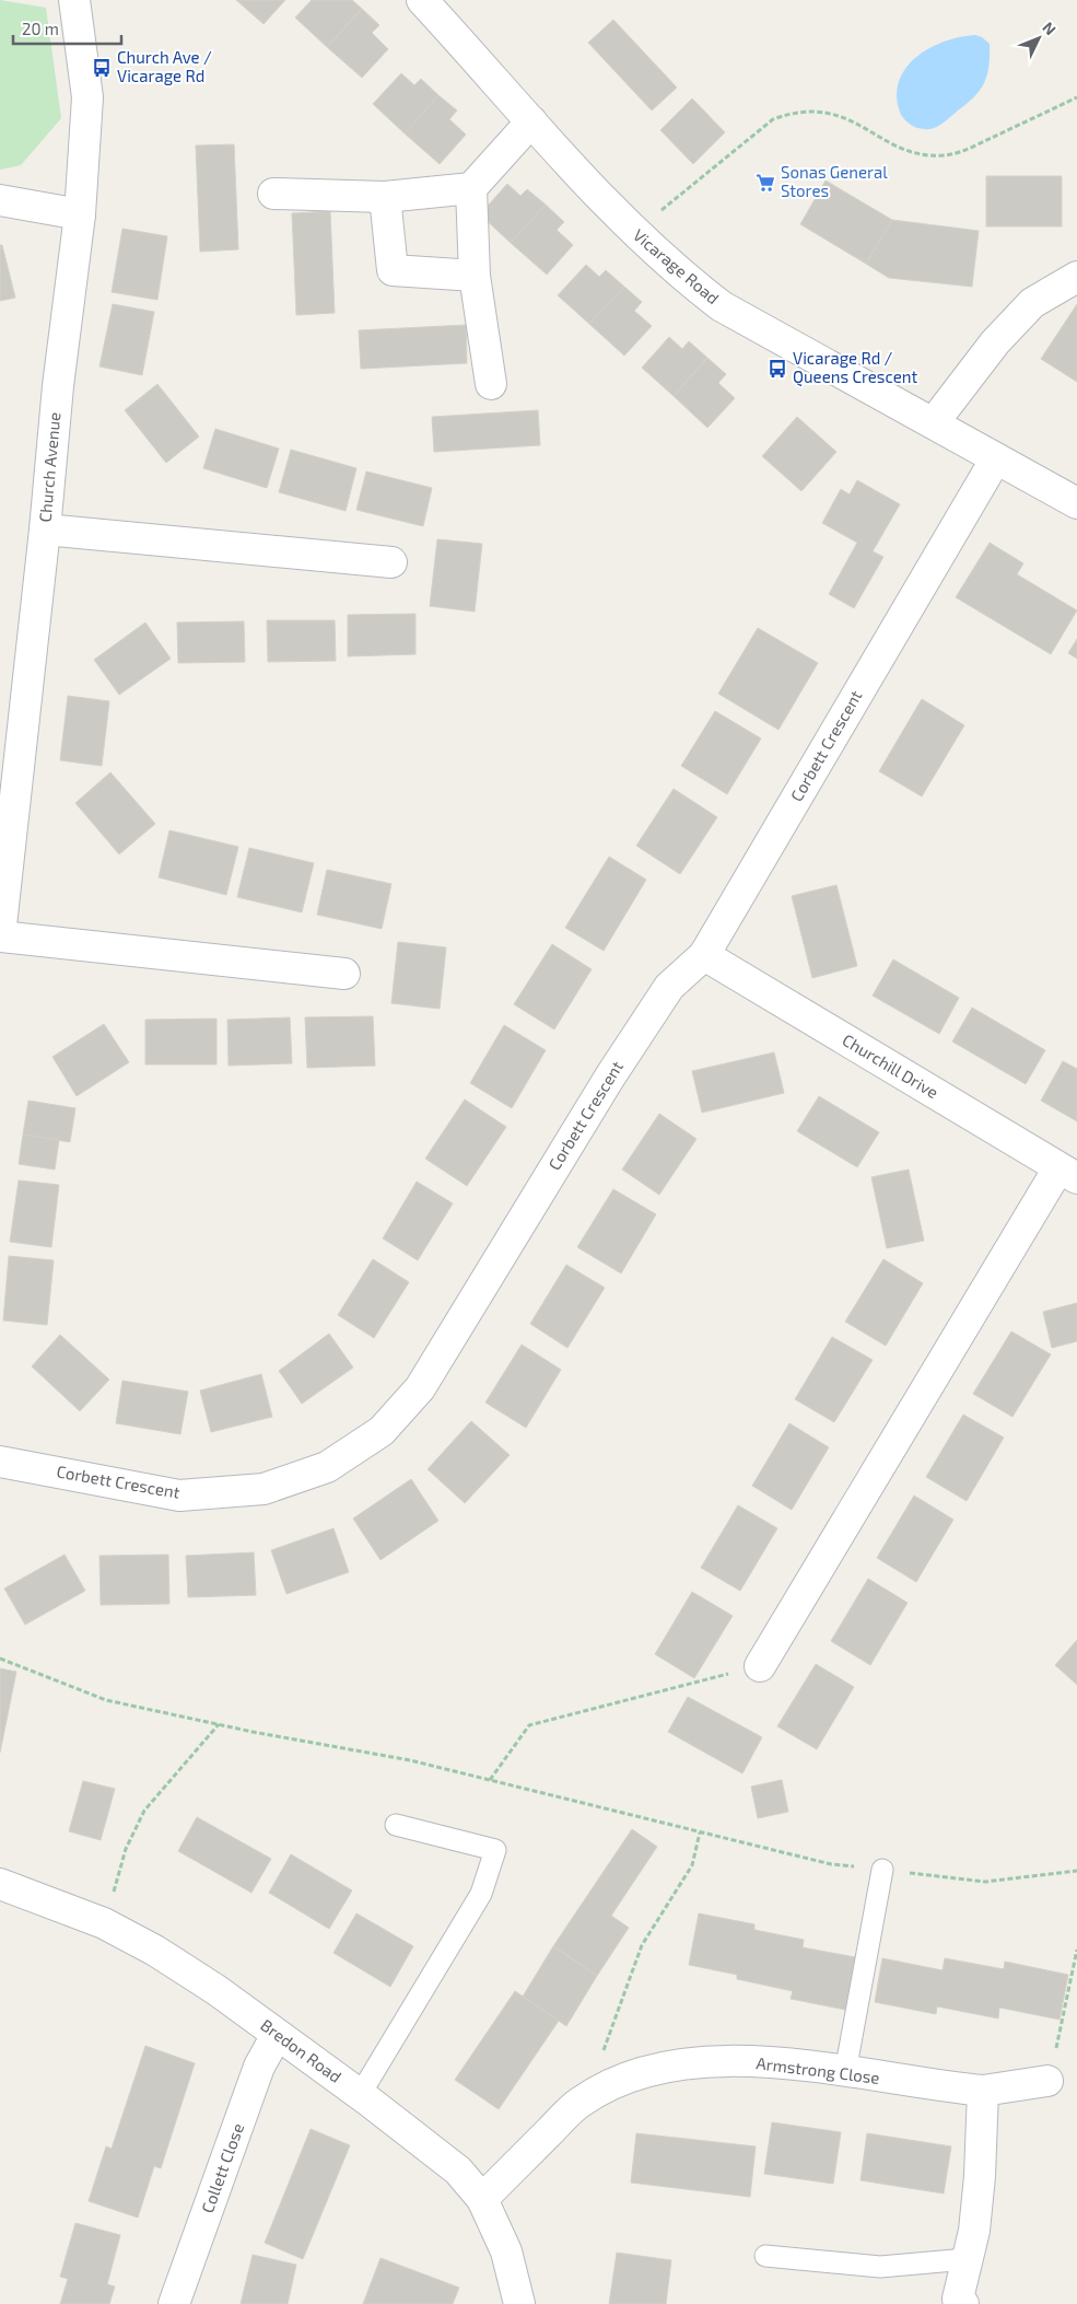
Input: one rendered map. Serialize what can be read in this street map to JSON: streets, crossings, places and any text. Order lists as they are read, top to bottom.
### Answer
{
  "streets": {
    "street": [
      "Vicarage Road",
      "Church Avenue",
      "Corbett Crescent",
      "Churchill Drive",
      "Bredon Road",
      "Armstrong Close",
      "Collett Close"
    ]
  },
  "crossings": [
    ["Vicarage Road", "Corbett Crescent"],
    ["Corbett Crescent", "Churchill Drive"],
    ["Bredon Road", "Armstrong Close"],
    ["Bredon Road", "Collett Close"]
  ],
  "places": {
    "bus stop": ["Church Ave / Vicarage Rd", "Vicarage Rd / Queens Crescent"],
    "supermarket": ["Sonas General Stores"]
  },
  "scale_bar": "20 m",
  "north": "top right"
}
